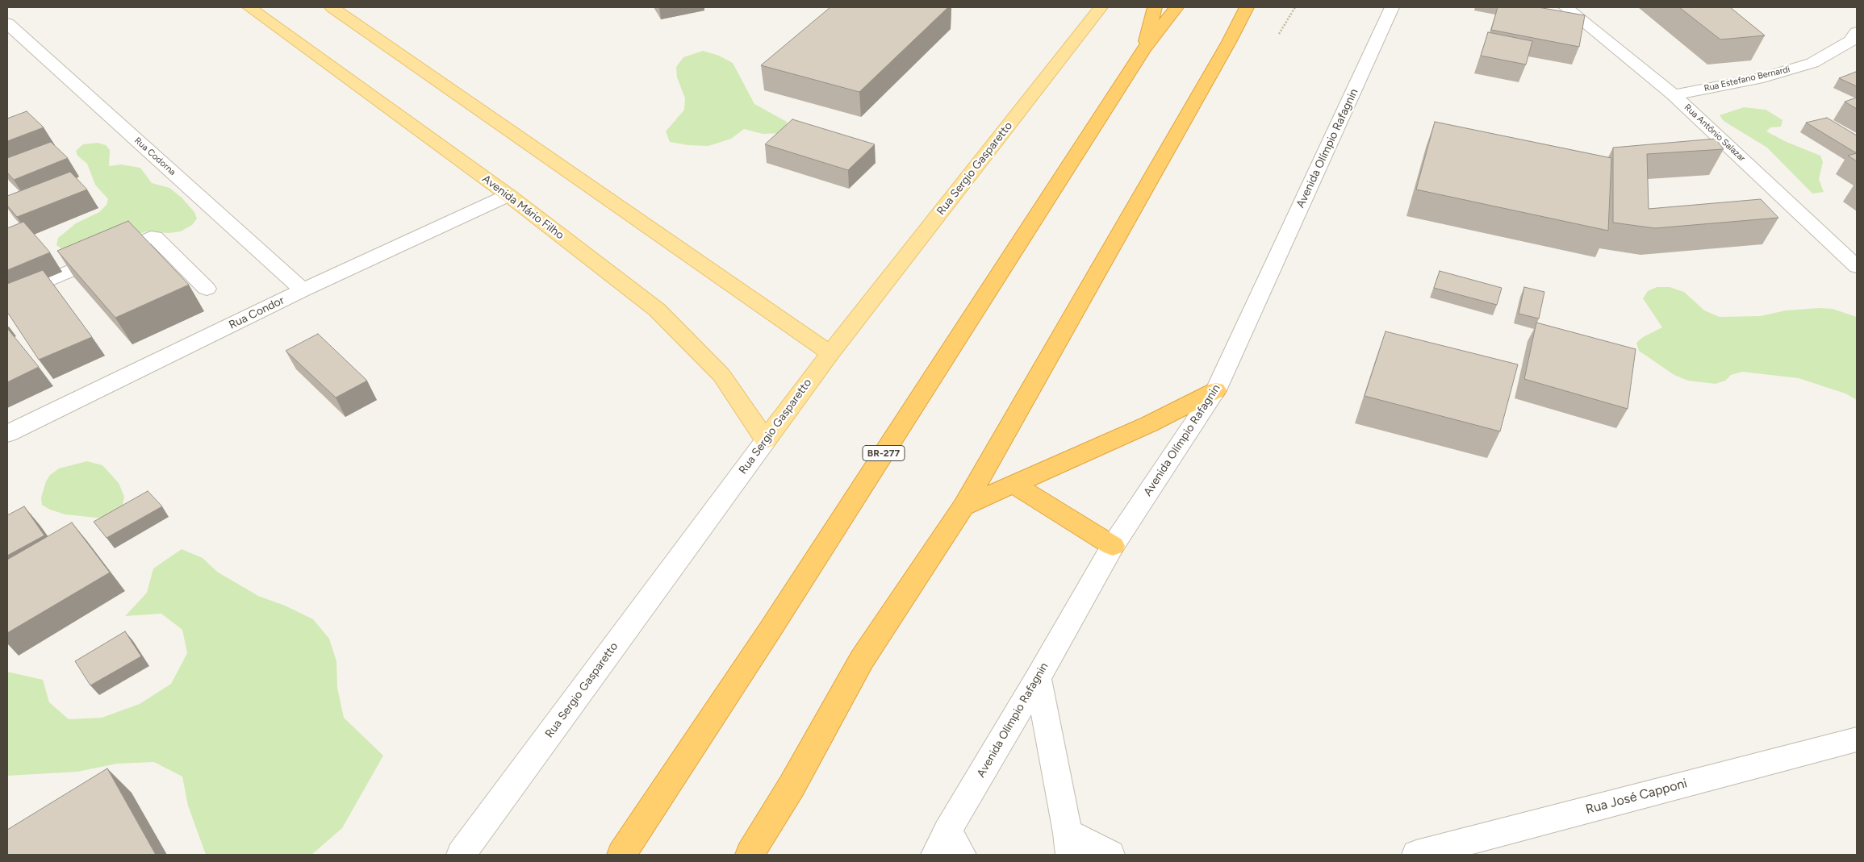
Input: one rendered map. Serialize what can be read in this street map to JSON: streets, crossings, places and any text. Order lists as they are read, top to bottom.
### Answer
{
  "streets": {
    "highway": ["BR-277"],
    "main road": ["Rua Sergio Gasparetto", "Avenida Mário Filho"],
    "street": [
      "Rua Estefano Bernardi",
      "Rua Antônio Salazar",
      "Avenida Olímpio Rafagnin",
      "Rua Codorna",
      "Rua Condor",
      "Rua José Capponi"
    ]
  },
  "crossings": [
    ["Rua Estefano Bernardi", "Rua Antônio Salazar"],
    ["Rua Codorna", "Rua Condor"],
    ["Rua Sergio Gasparetto", "Avenida Mário Filho"],
    ["Avenida Mário Filho", "Rua Condor"]
  ]
}
